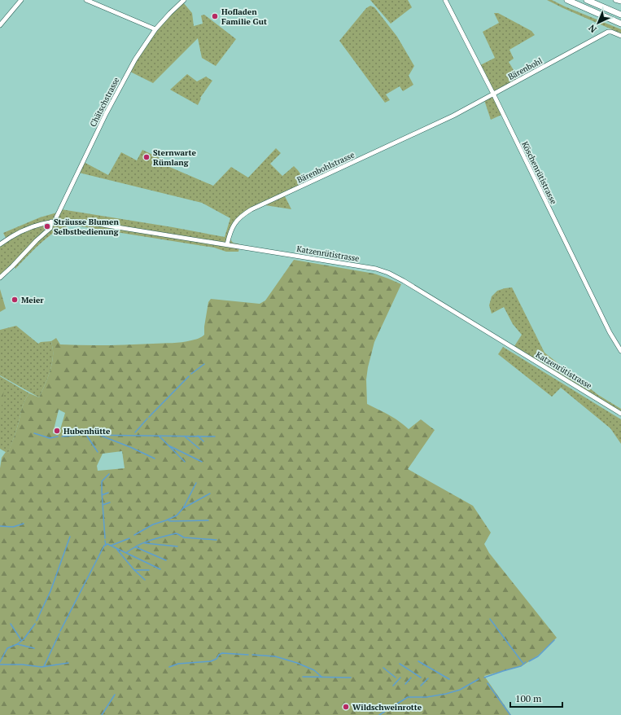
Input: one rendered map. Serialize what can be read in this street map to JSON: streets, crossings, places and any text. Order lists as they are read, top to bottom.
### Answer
{
  "streets": {
    "street": [
      "Bärenbohl",
      "Chätschstrasse",
      "Bärenbohlstrasse",
      "Köschenrütistrasse",
      "Katzenrütistrasse"
    ]
  },
  "crossings": [
    ["Bärenbohl", "Bärenbohlstrasse"],
    ["Bärenbohl", "Köschenrütistrasse"],
    ["Chätschstrasse", "Katzenrütistrasse"],
    ["Bärenbohlstrasse", "Katzenrütistrasse"]
  ],
  "places": [
    "Hofladen Familie Gut",
    "Sternwarte Rümlang",
    "Sträusse Blumen Selbstbedienung",
    "Meier",
    "Hubenhütte",
    "Wildschweinrotte"
  ],
  "scale_bar": "100 m",
  "north": "bottom left"
}
